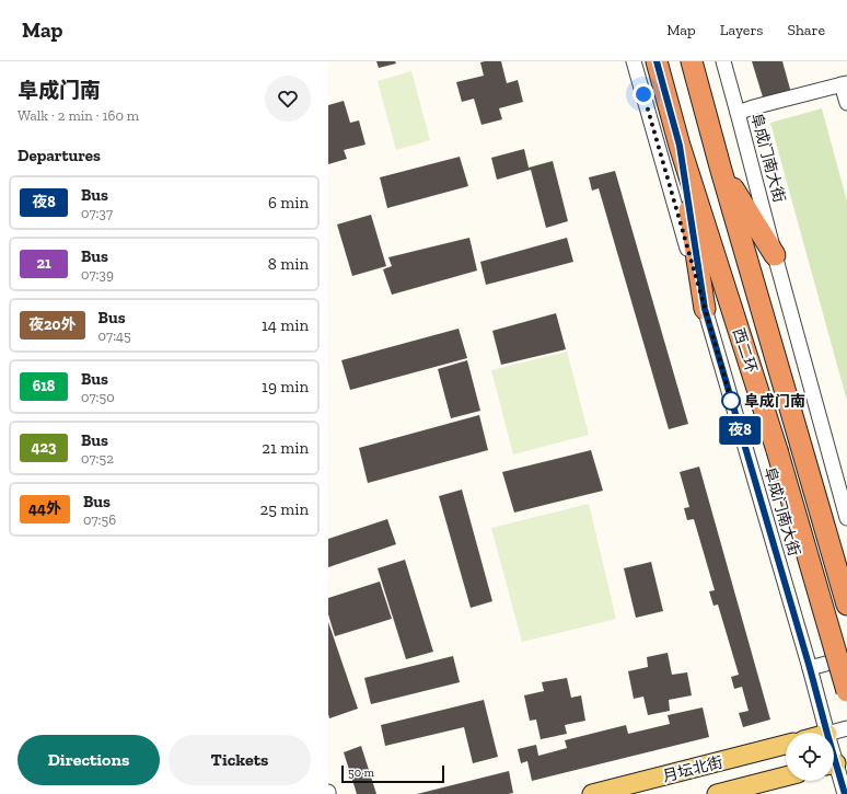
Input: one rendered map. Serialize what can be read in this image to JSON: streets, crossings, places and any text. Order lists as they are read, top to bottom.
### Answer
{
  "streets": {
    "highway": ["西二环"],
    "main road": ["月坛北街"],
    "street": ["阜成门南大街"]
  },
  "places": ["阜成门南"],
  "lines": ["bus line 夜8"],
  "scale_bar": "50 m",
  "page": {
    "header": "Map",
    "nav": ["Map", "Layers", "Share"],
    "heading": [
      ["阜成门南", "Walk · 2 min · 160 m"],
      "Departures"
    ],
    "on_map": "夜8",
    "list": [
      {
        "mark": "夜8",
        "name": "Bus",
        "note": "07:37",
        "value": "6 min"
      },
      {
        "mark": "21",
        "name": "Bus",
        "note": "07:39",
        "value": "8 min"
      },
      {
        "mark": "夜20外",
        "name": "Bus",
        "note": "07:45",
        "value": "14 min"
      },
      {
        "mark": "618",
        "name": "Bus",
        "note": "07:50",
        "value": "19 min"
      },
      {
        "mark": "423",
        "name": "Bus",
        "note": "07:52",
        "value": "21 min"
      },
      {
        "mark": "44外",
        "name": "Bus",
        "note": "07:56",
        "value": "25 min"
      }
    ],
    "buttons": ["Directions", "Tickets"],
    "scale": "50 m"
  }
}
